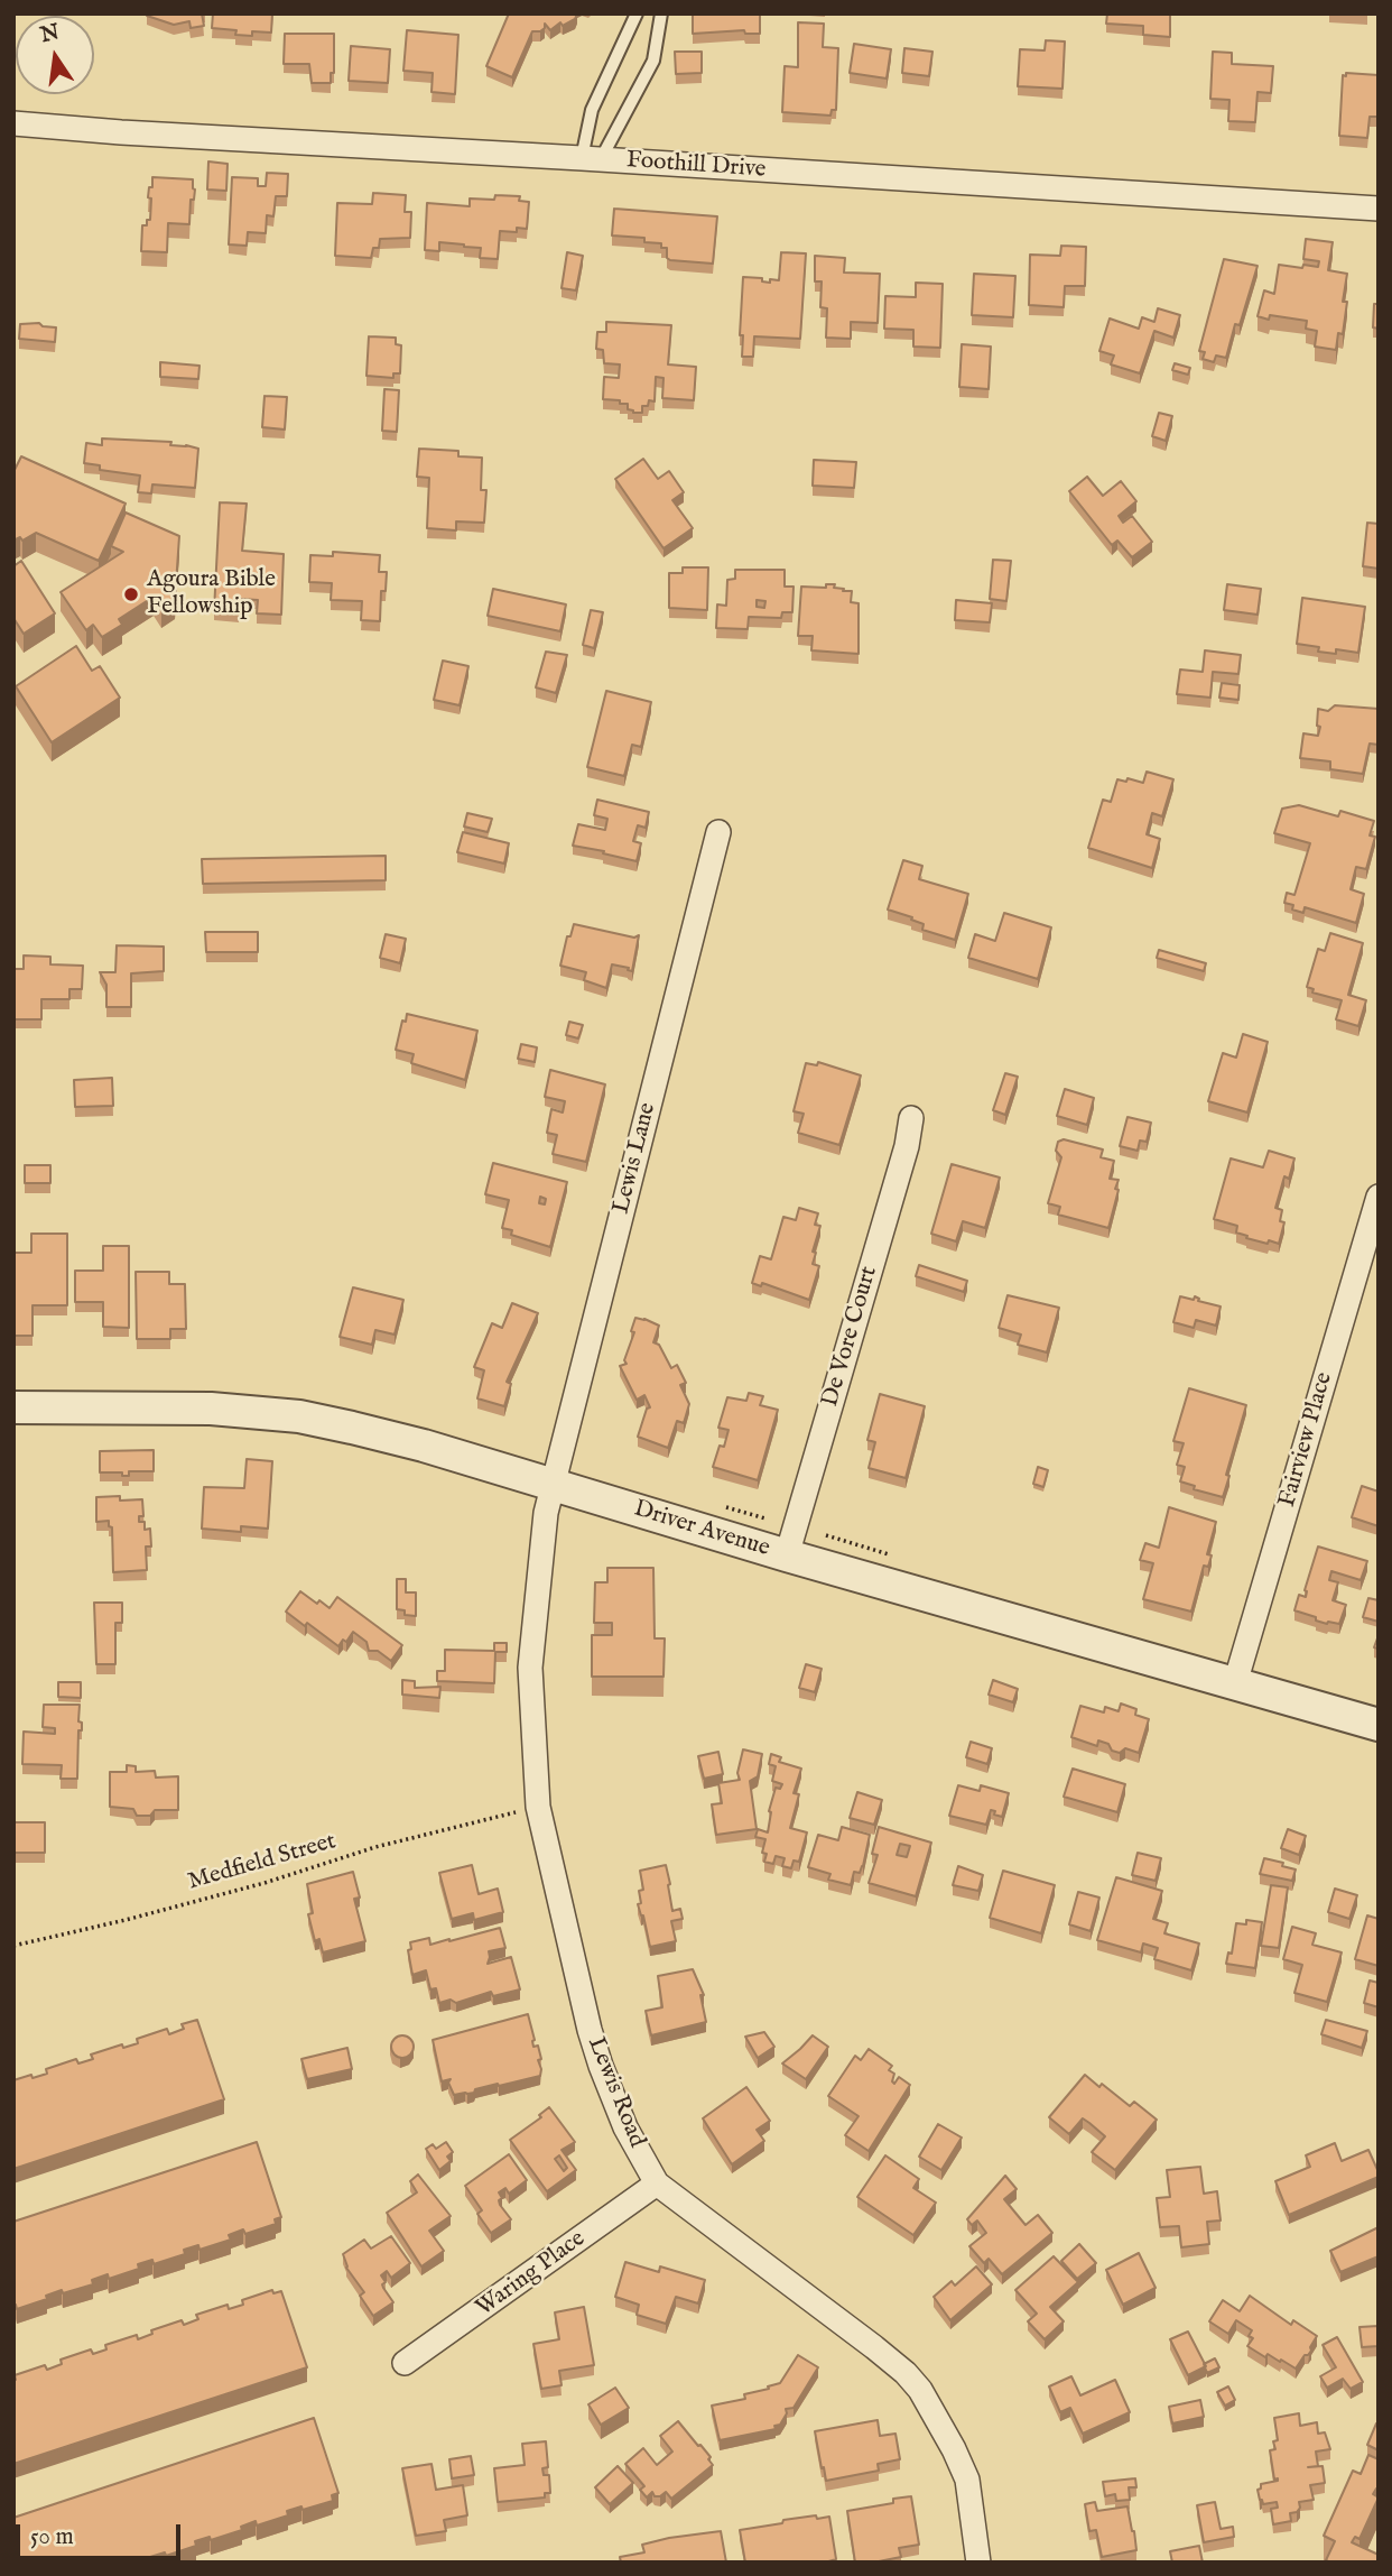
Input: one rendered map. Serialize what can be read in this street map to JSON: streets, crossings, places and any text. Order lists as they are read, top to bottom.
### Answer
{
  "streets": {
    "street": [
      "Foothill Drive",
      "Lewis Lane",
      "De Vore Court",
      "Fairview Place",
      "Driver Avenue",
      "Lewis Road",
      "Waring Place"
    ],
    "path": ["Medfield Street"]
  },
  "crossings": [
    ["Lewis Lane", "Driver Avenue"],
    ["Lewis Lane", "Lewis Road"],
    ["De Vore Court", "Driver Avenue"],
    ["Fairview Place", "Driver Avenue"],
    ["Driver Avenue", "Lewis Road"],
    ["Lewis Road", "Waring Place"]
  ],
  "places": ["Agoura Bible Fellowship"],
  "scale_bar": "50 m",
  "north": "top"
}
